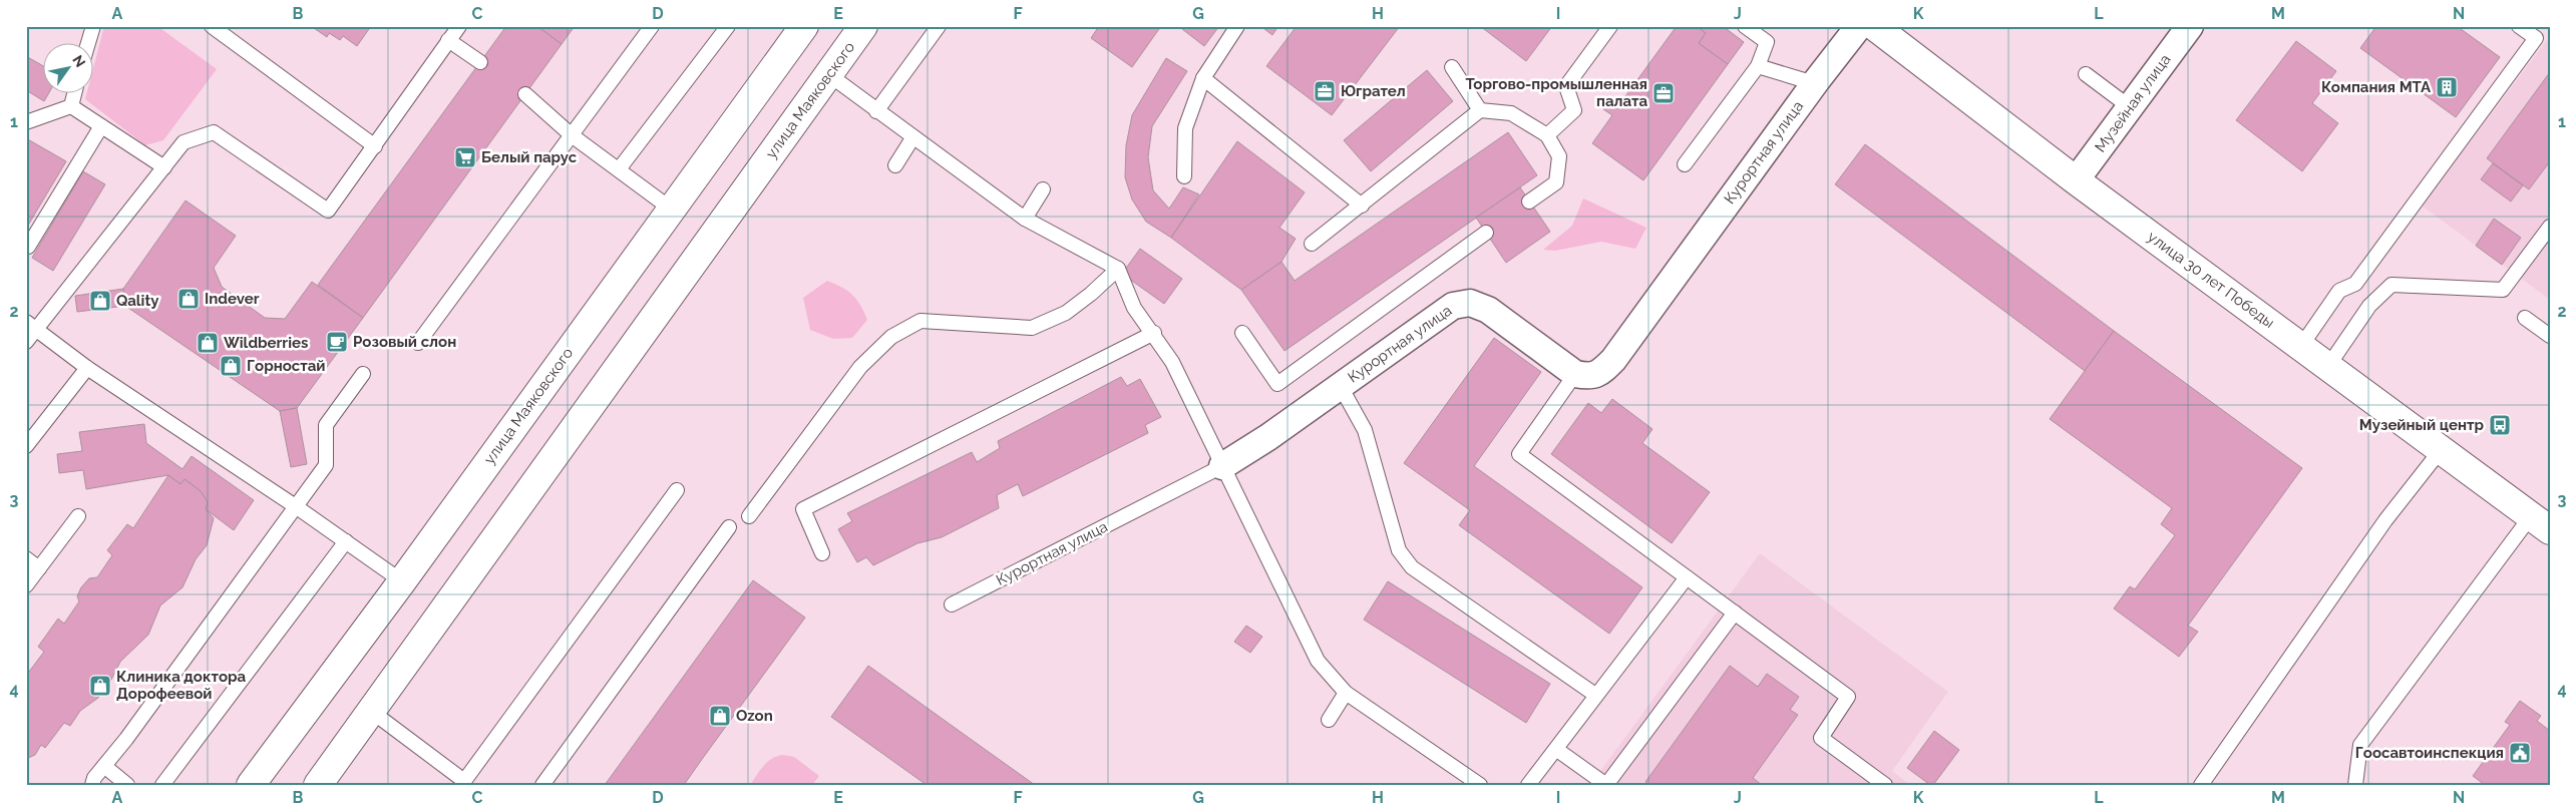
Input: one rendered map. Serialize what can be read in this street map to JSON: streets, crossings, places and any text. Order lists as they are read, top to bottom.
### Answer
{
  "streets": {
    "main road": ["улица Маяковского", "улица 30 лет Победы"],
    "street": ["Музейная улица", "Курортная улица"]
  },
  "crossings": [
    ["Музейная улица", "улица 30 лет Победы"]
  ],
  "places": {
    "building": ["Компания MTA"],
    "office": ["Югрател", "Торгово-промышленная палата"],
    "supermarket": ["Белый парус"],
    "shop": [
      "Indever",
      "Qality",
      "Wildberries",
      "Горностай",
      "Клиника доктора Дорофеевой",
      "Ozon"
    ],
    "cafe": ["Розовый слон"],
    "bus stop": ["Музейный центр"],
    "public building": ["Гоосавтоинспекция"]
  },
  "north": "top right",
  "grid": {
    "columns": [
      "A",
      "B",
      "C",
      "D",
      "E",
      "F",
      "G",
      "H",
      "I",
      "J",
      "K",
      "L",
      "M",
      "N"
    ],
    "rows": [
      "1",
      "2",
      "3",
      "4"
    ]
  }
}
